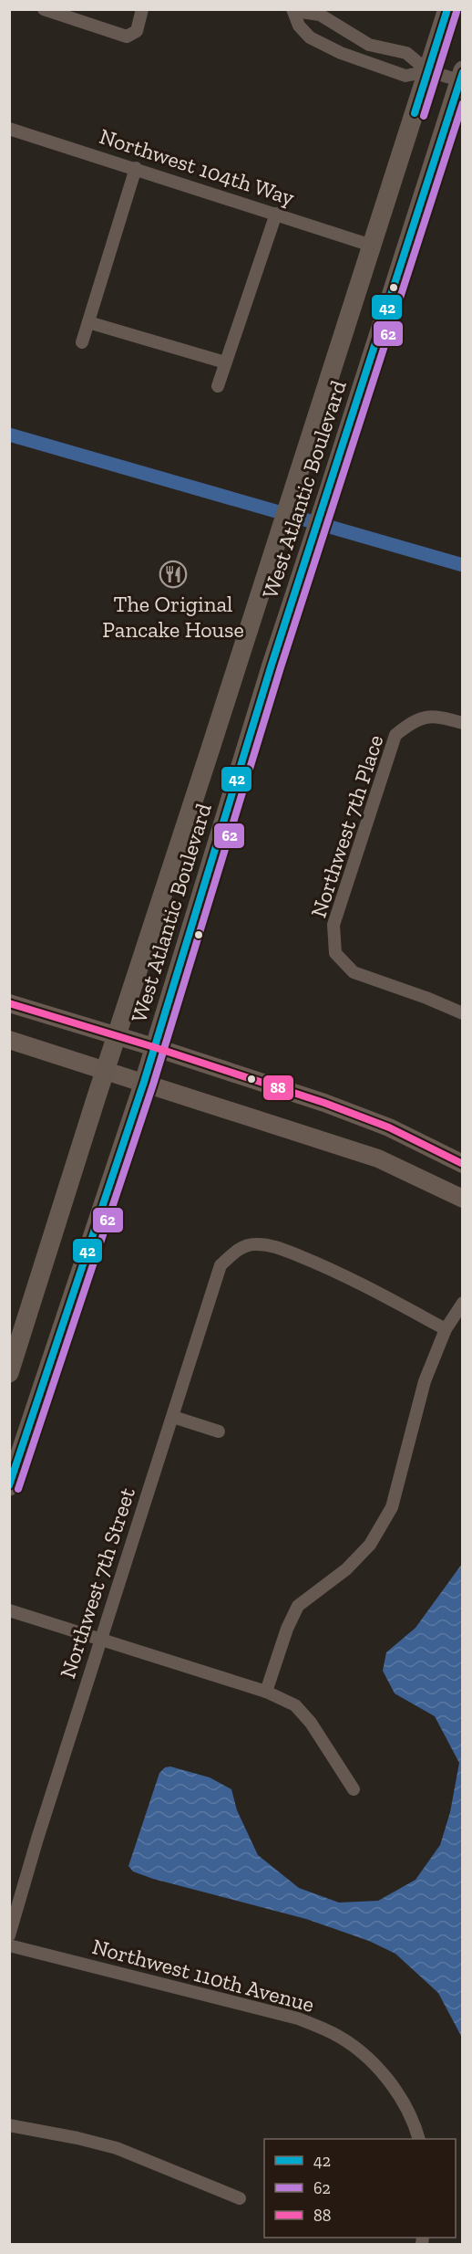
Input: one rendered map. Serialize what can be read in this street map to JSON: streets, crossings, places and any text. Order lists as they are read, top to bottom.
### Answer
{
  "streets": {
    "main road": ["West Atlantic Boulevard"],
    "street": [
      "Northwest 104th Way",
      "Northwest 7th Place",
      "Northwest 7th Street",
      "Northwest 110th Avenue"
    ]
  },
  "crossings": [
    ["Northwest 104th Way", "West Atlantic Boulevard"]
  ],
  "places": {
    "restaurant": ["The Original Pancake House"]
  },
  "lines": ["transit line 42", "transit line 62", "transit line 88"],
  "legend": ["42", "62", "88"]
}
